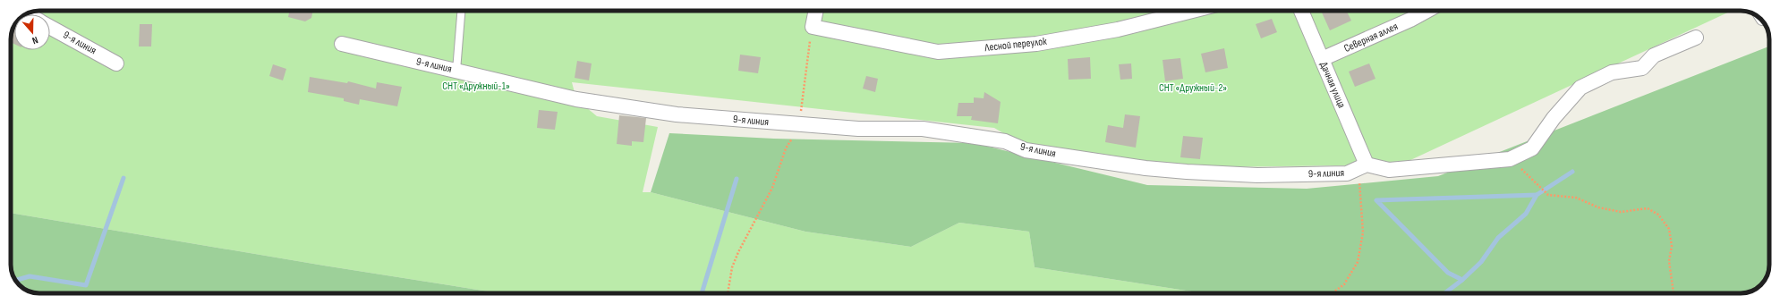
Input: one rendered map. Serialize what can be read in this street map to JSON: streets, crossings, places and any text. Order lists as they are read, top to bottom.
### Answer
{
  "streets": {
    "street": [
      "Северная аллея",
      "9-я линия",
      "Лесной переулок",
      "Дачная улица"
    ]
  },
  "crossings": [
    ["Северная аллея", "Дачная улица"],
    ["9-я линия", "Дачная улица"]
  ],
  "parks": ["СНТ «Дружный-1»", "СНТ «Дружный-2»"],
  "north": "bottom"
}
